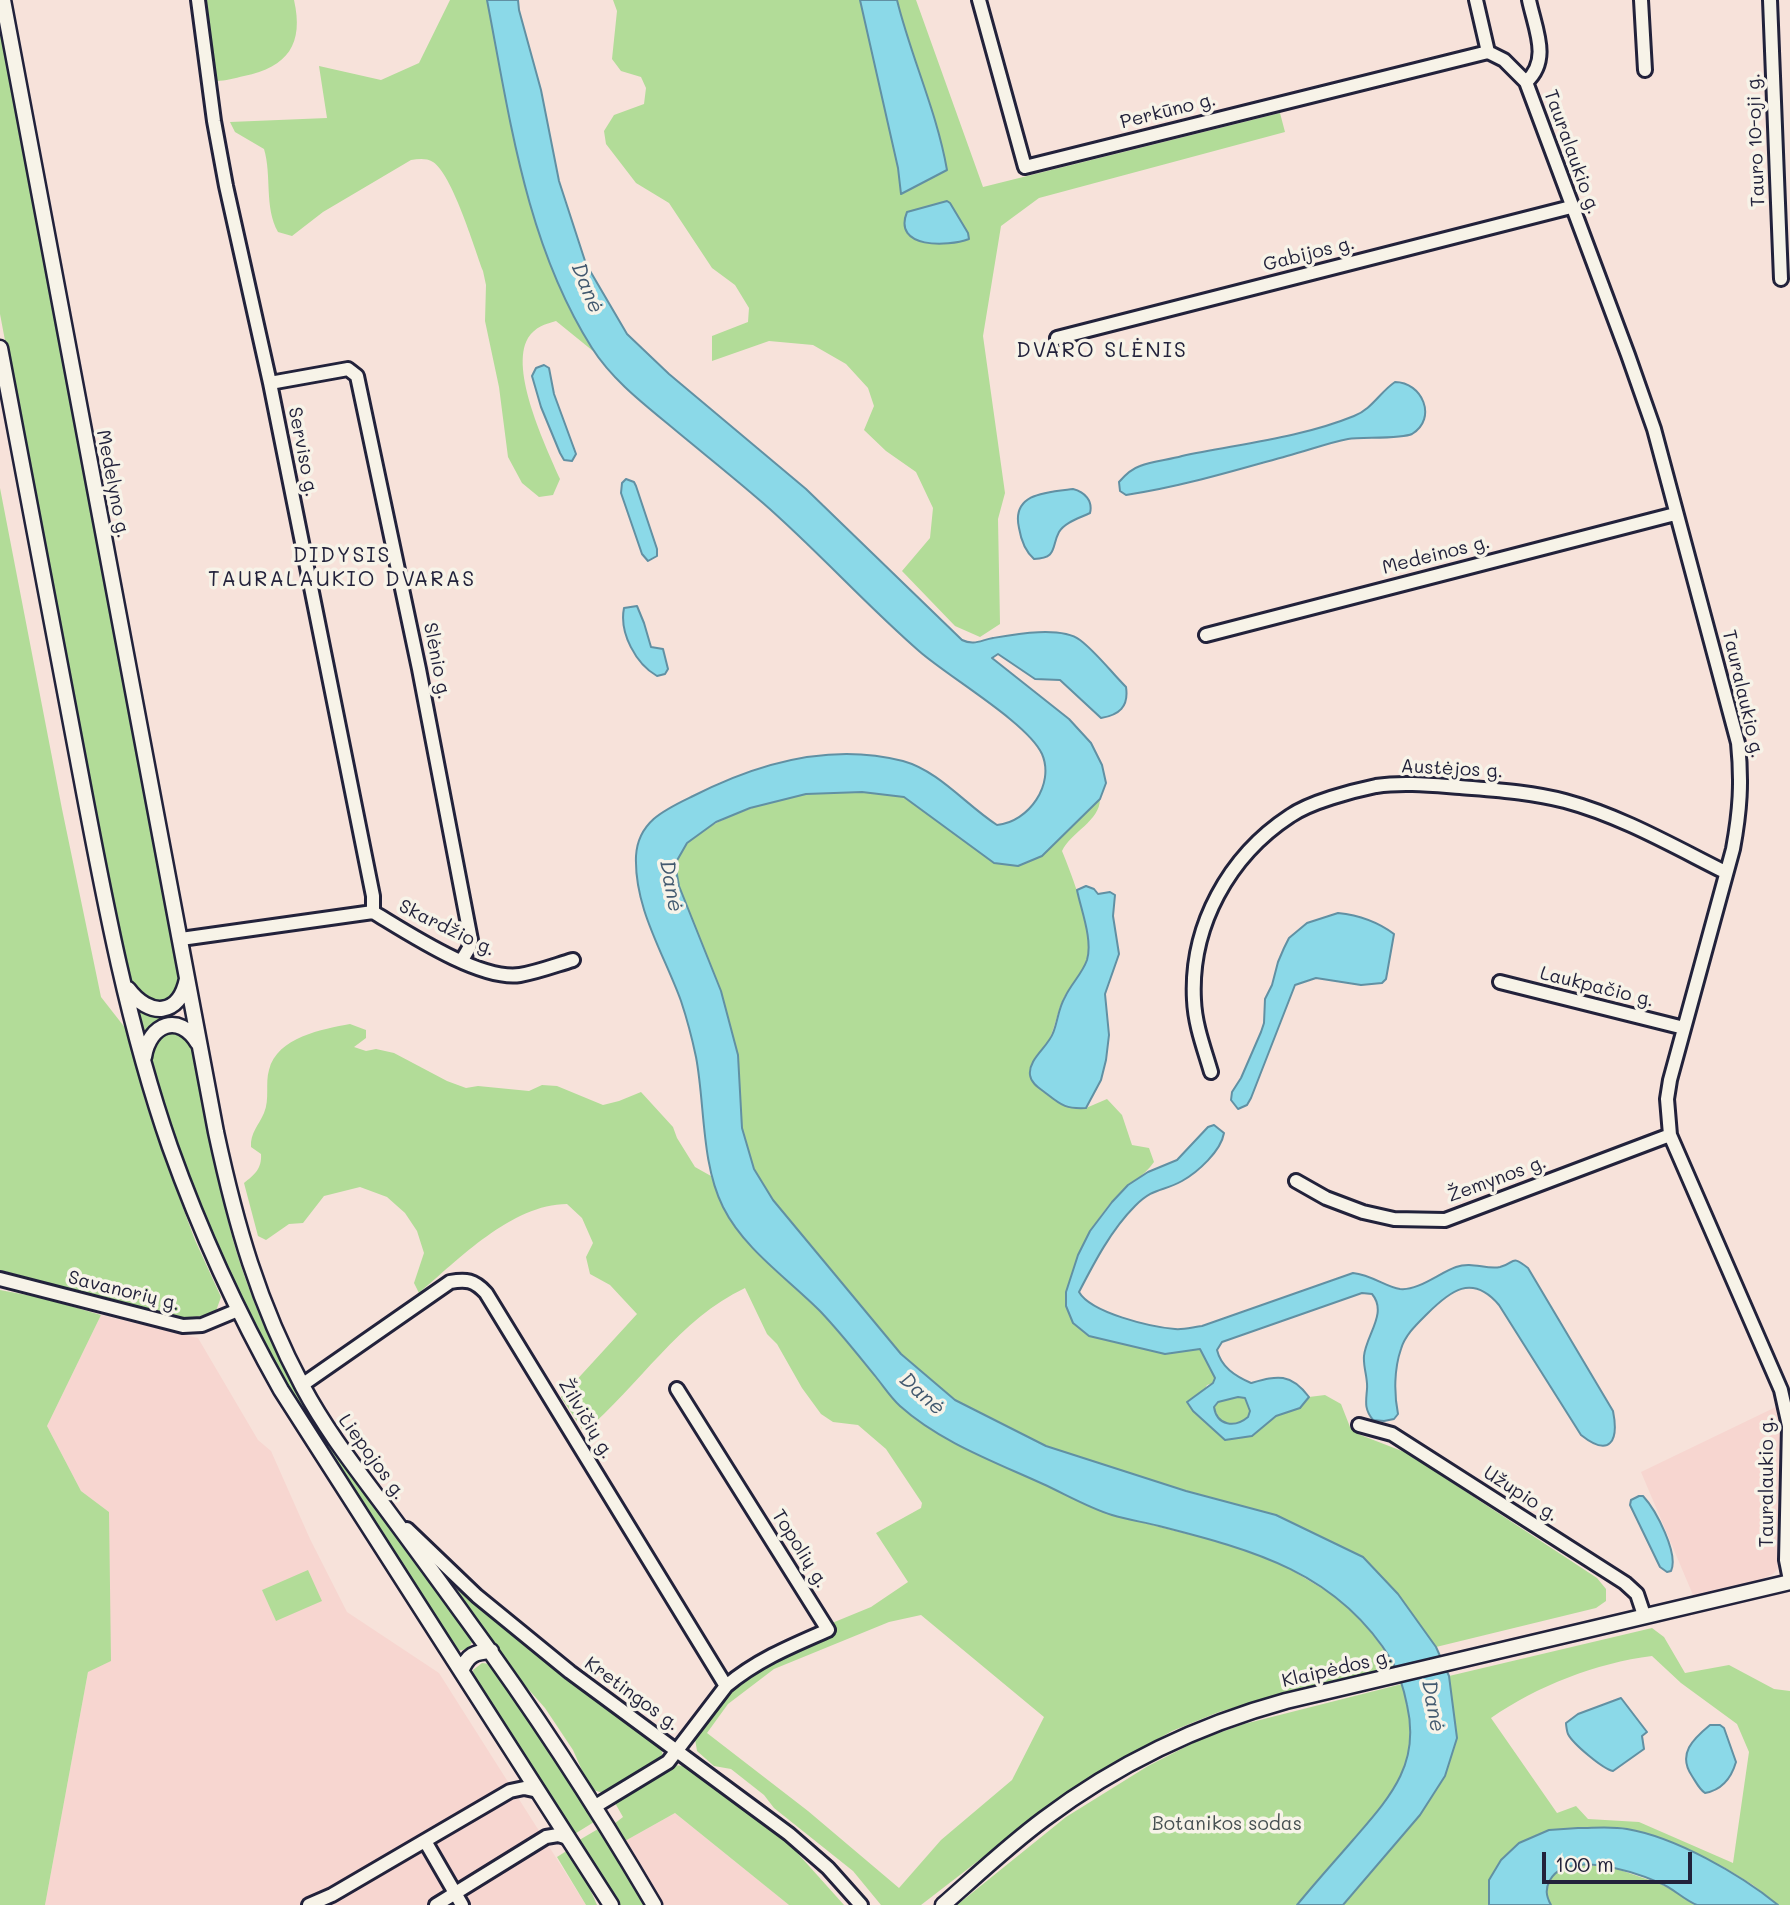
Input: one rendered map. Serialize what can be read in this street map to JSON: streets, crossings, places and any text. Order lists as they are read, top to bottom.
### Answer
{
  "streets": {
    "main road": ["Medelyno g.", "Liepojos g.", "Klaipėdos g."],
    "street": [
      "Perkūno g.",
      "Tauro 10-oji g.",
      "Tauralaukio g.",
      "Gabijos g.",
      "Serviso g.",
      "Medeinos g.",
      "Slėnio g.",
      "Austėjos g.",
      "Skardžio g.",
      "Laukpačio g.",
      "Žemynos g.",
      "Savanorių g.",
      "Žilvičių g.",
      "Užupio g.",
      "Topolių g.",
      "Kretingos g."
    ]
  },
  "crossings": [
    ["Perkūno g.", "Tauralaukio g."],
    ["Tauralaukio g.", "Gabijos g."],
    ["Tauralaukio g.", "Medeinos g."],
    ["Tauralaukio g.", "Austėjos g."],
    ["Tauralaukio g.", "Laukpačio g."],
    ["Tauralaukio g.", "Žemynos g."],
    ["Tauralaukio g.", "Klaipėdos g."],
    ["Serviso g.", "Slėnio g."],
    ["Serviso g.", "Skardžio g."],
    ["Medelyno g.", "Skardžio g."],
    ["Medelyno g.", "Liepojos g."],
    ["Slėnio g.", "Skardžio g."],
    ["Savanorių g.", "Liepojos g."],
    ["Žilvičių g.", "Liepojos g."],
    ["Žilvičių g.", "Topolių g."],
    ["Liepojos g.", "Kretingos g."],
    ["Užupio g.", "Klaipėdos g."]
  ],
  "districts": ["DVARO SLĖNIS", "DIDYSIS TAURALAUKIO DVARAS"],
  "water": ["Danė"],
  "parks": ["Botanikos sodas"],
  "scale_bar": "100 m"
}
